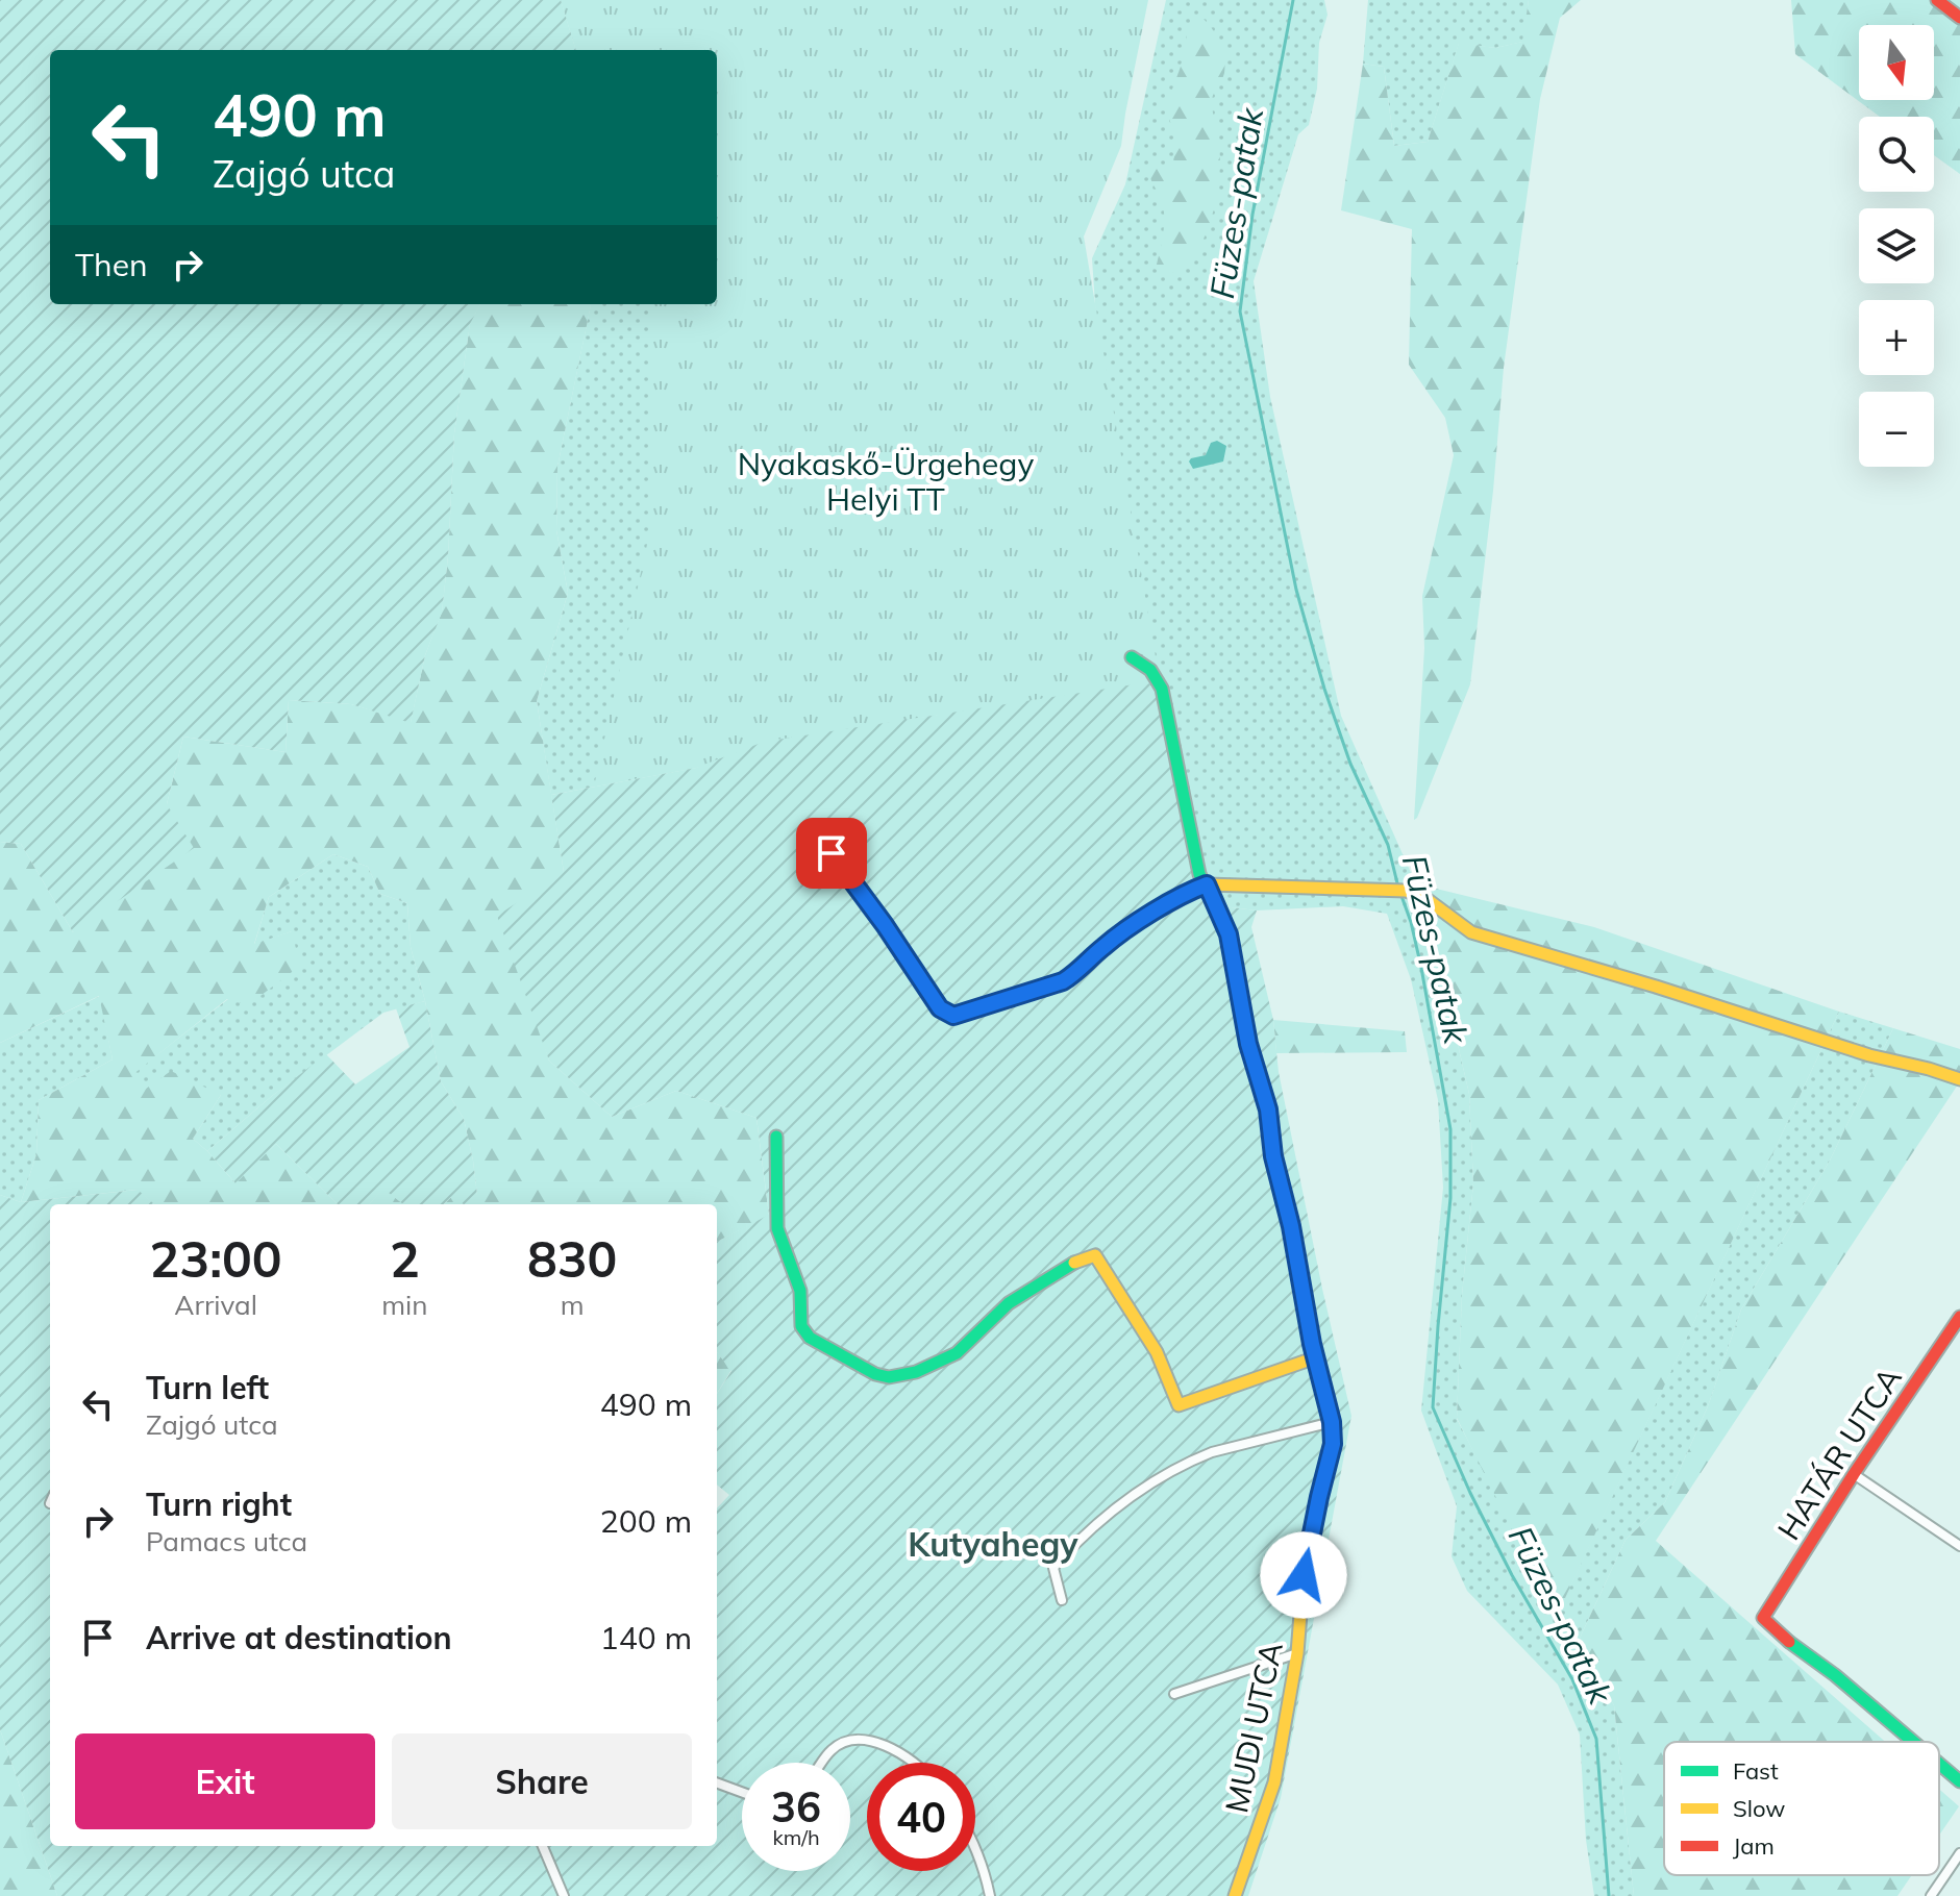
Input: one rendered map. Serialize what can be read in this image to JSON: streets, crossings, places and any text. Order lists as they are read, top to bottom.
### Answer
{
  "streets": {
    "street": ["HATÁR UTCA", "MUDI UTCA"]
  },
  "districts": ["Kutyahegy"],
  "water": ["Füzes-patak"],
  "parks": ["Nyakaskő-Ürgehegy Helyi TT"],
  "legend": ["Fast", "Slow", "Jam"],
  "north": "bottom",
  "page": {
    "map_buttons": ["+", "−"],
    "turn": ["490 m", "Zajgó utca"],
    "then": "Then",
    "eta": [
      "23:00",
      "Arrival",
      "2",
      "min",
      "830",
      "m"
    ],
    "list": [
      {
        "name": "Turn left",
        "note": "Zajgó utca",
        "value": "490 m"
      },
      {
        "name": "Turn right",
        "note": "Pamacs utca",
        "value": "200 m"
      },
      {
        "name": "Arrive at destination",
        "value": "140 m"
      }
    ],
    "buttons": ["Exit", "Share"],
    "speed": "36 km/h",
    "limit": "40"
  }
}
